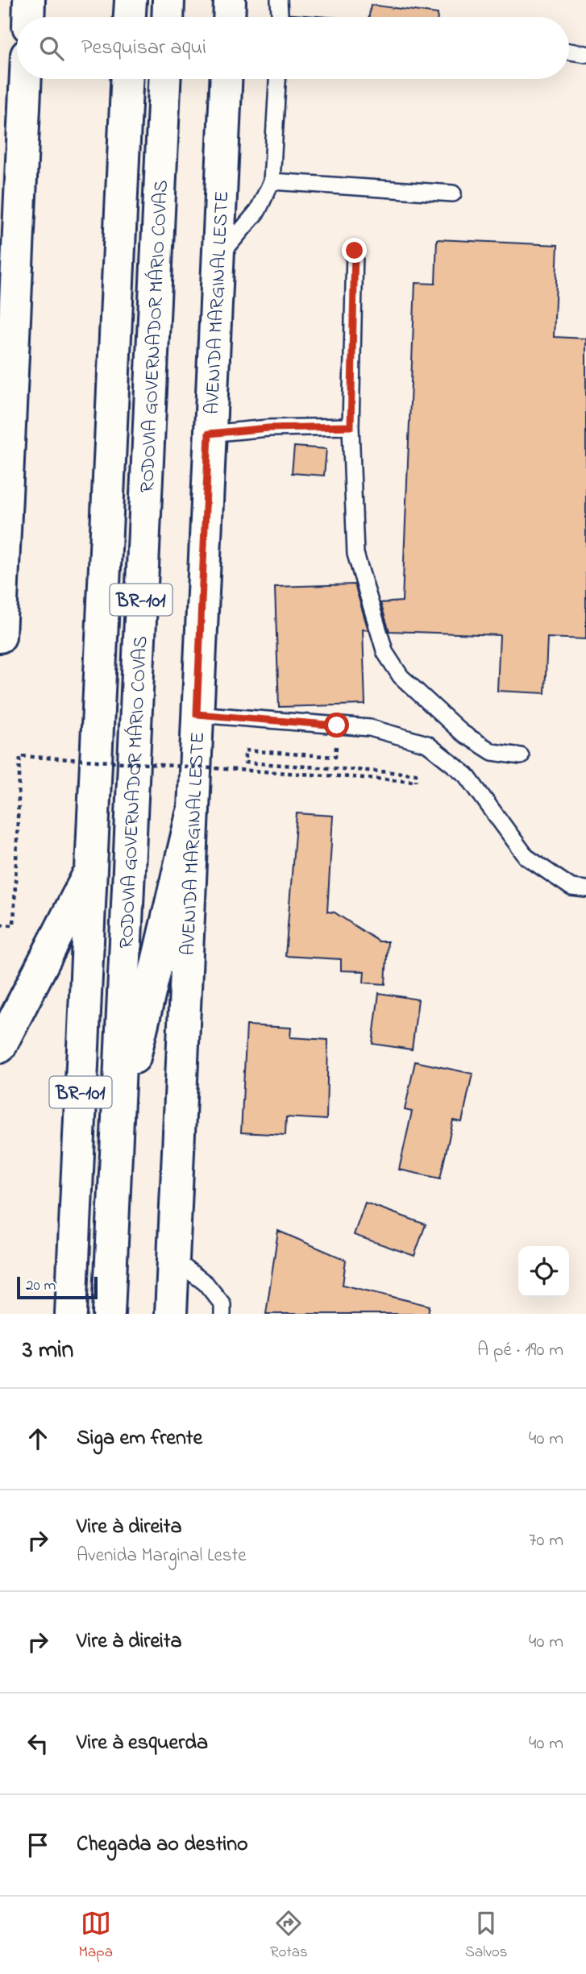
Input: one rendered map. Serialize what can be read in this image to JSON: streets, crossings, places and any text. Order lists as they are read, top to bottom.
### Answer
{
  "streets": {
    "main road": ["AVENIDA MARGINAL LESTE", "RODOVIA GOVERNADOR MÁRIO COVAS", "BR-101"]
  },
  "scale_bar": "20 m",
  "page": {
    "search": "Pesquisar aqui",
    "scale": "20 m",
    "heading": ["3 min", "A pé · 190 m"],
    "list": [
      ["Siga em frente", "40 m"],
      ["Vire à direita", "Avenida Marginal Leste", "70 m"],
      ["Vire à direita", "40 m"],
      ["Vire à esquerda", "40 m"],
      "Chegada ao destino"
    ],
    "nav": ["Mapa", "Rotas", "Salvos"]
  }
}
